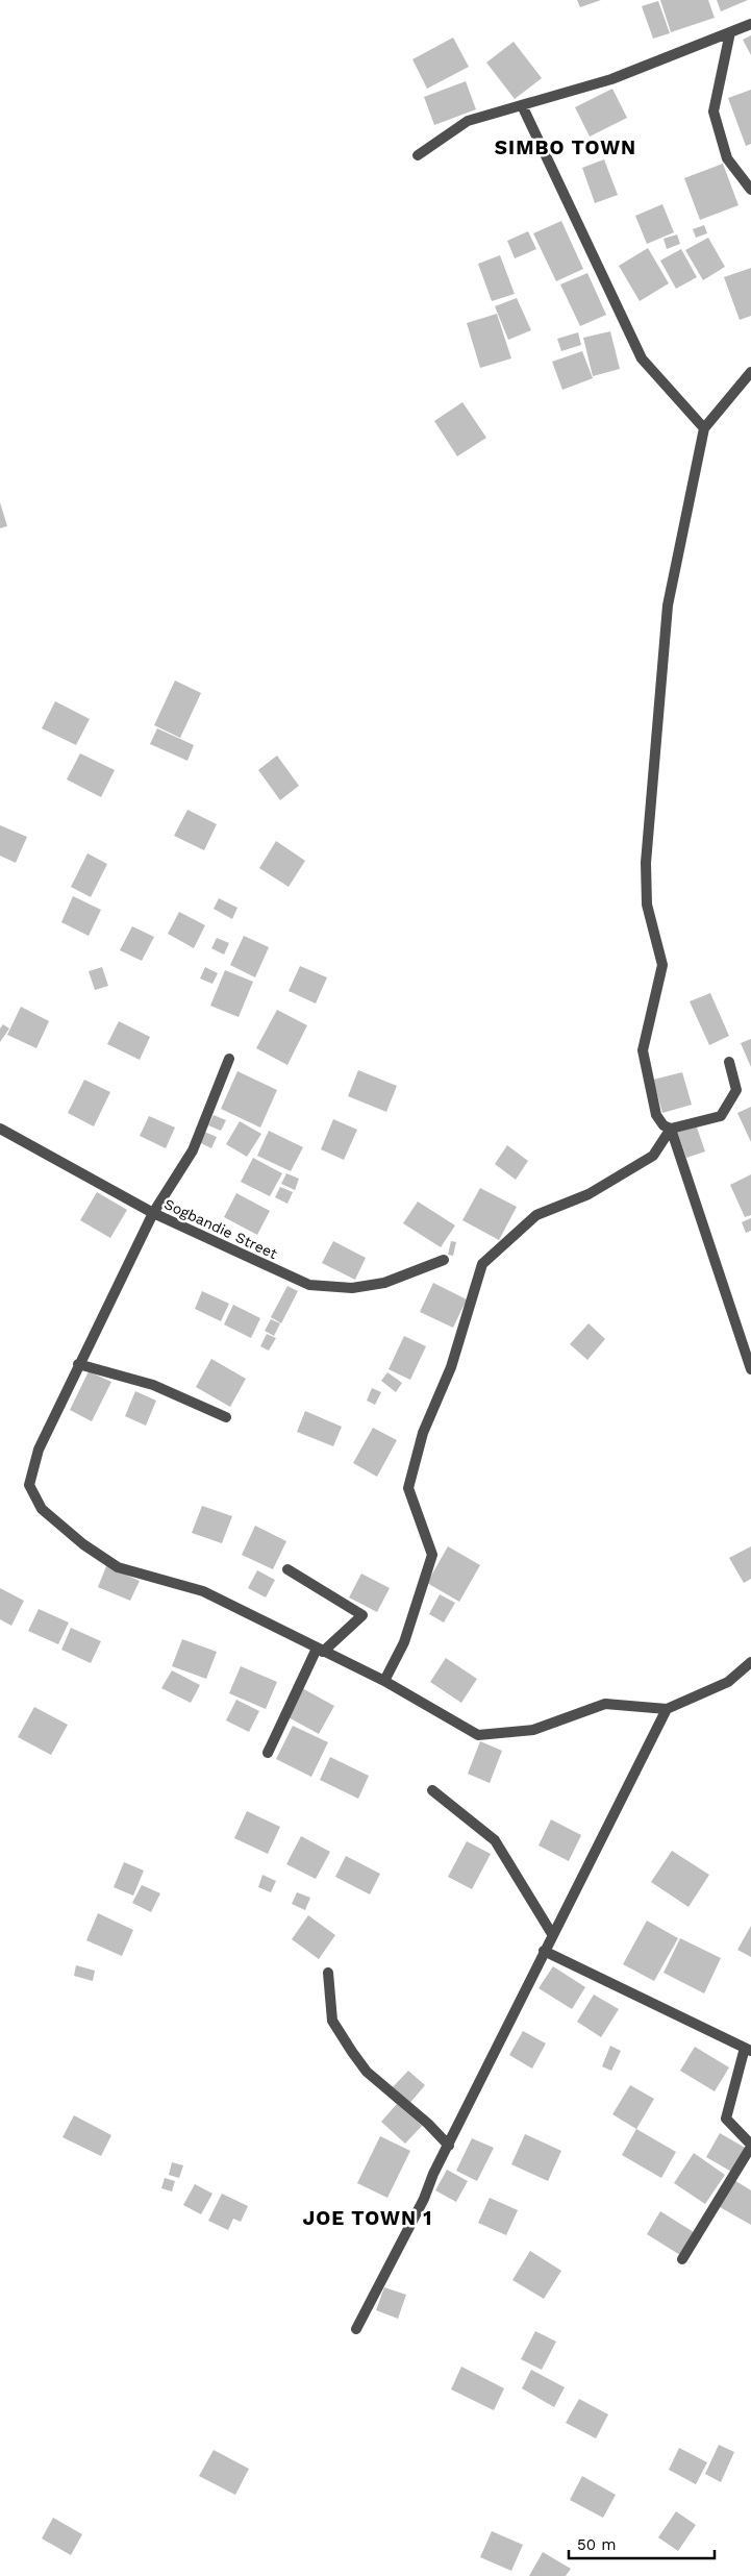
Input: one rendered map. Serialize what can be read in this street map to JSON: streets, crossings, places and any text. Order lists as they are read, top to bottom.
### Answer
{
  "streets": {
    "street": ["Sogbandie Street"]
  },
  "districts": ["SIMBO TOWN", "JOE TOWN 1"],
  "scale_bar": "50 m"
}
